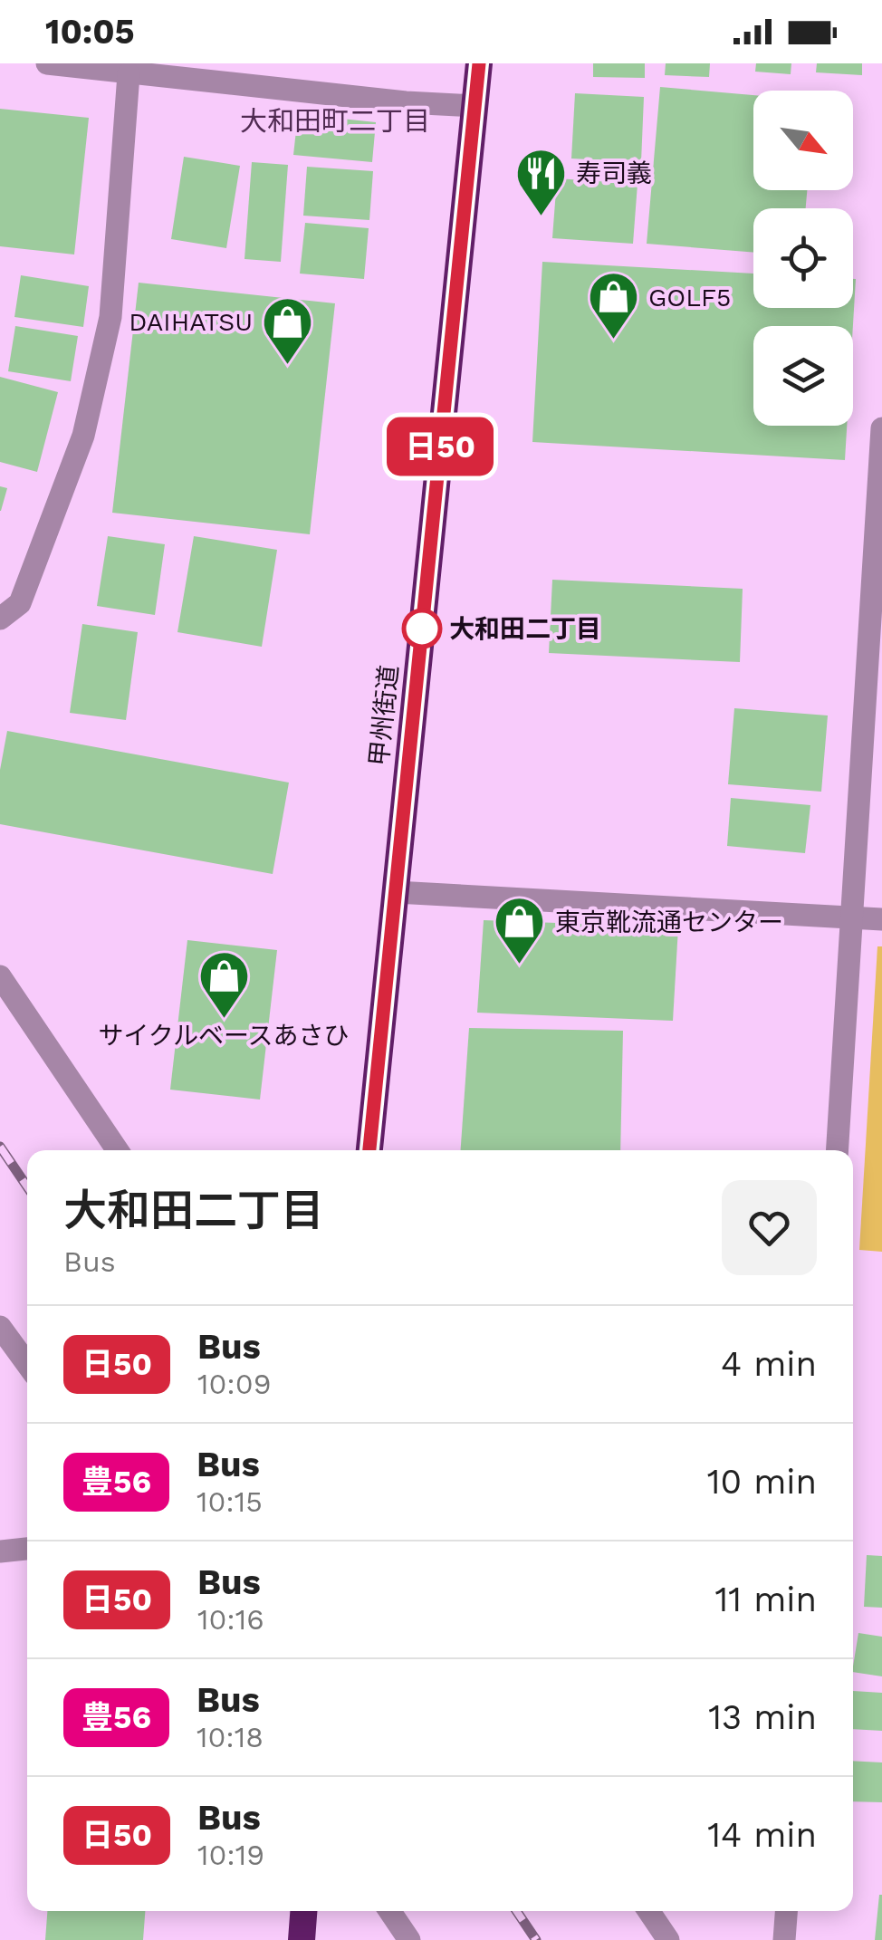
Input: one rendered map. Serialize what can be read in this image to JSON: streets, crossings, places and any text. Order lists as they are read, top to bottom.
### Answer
{
  "streets": {
    "highway": ["甲州街道"]
  },
  "districts": ["大和田町二丁目"],
  "places": {
    "restaurant": ["寿司義"],
    "shop": [
      "GOLF5",
      "DAIHATSU",
      "東京靴流通センター",
      "サイクルベースあさひ"
    ],
    "other": ["大和田二丁目"]
  },
  "lines": ["bus line 日50"],
  "north": "bottom right",
  "page": {
    "status": "10:05",
    "on_map": "日50",
    "heading": ["大和田二丁目", "Bus"],
    "list": [
      {
        "mark": "日50",
        "name": "Bus",
        "note": "10:09",
        "value": "4 min"
      },
      {
        "mark": "豊56",
        "name": "Bus",
        "note": "10:15",
        "value": "10 min"
      },
      {
        "mark": "日50",
        "name": "Bus",
        "note": "10:16",
        "value": "11 min"
      },
      {
        "mark": "豊56",
        "name": "Bus",
        "note": "10:18",
        "value": "13 min"
      },
      {
        "mark": "日50",
        "name": "Bus",
        "note": "10:19",
        "value": "14 min"
      }
    ]
  }
}
